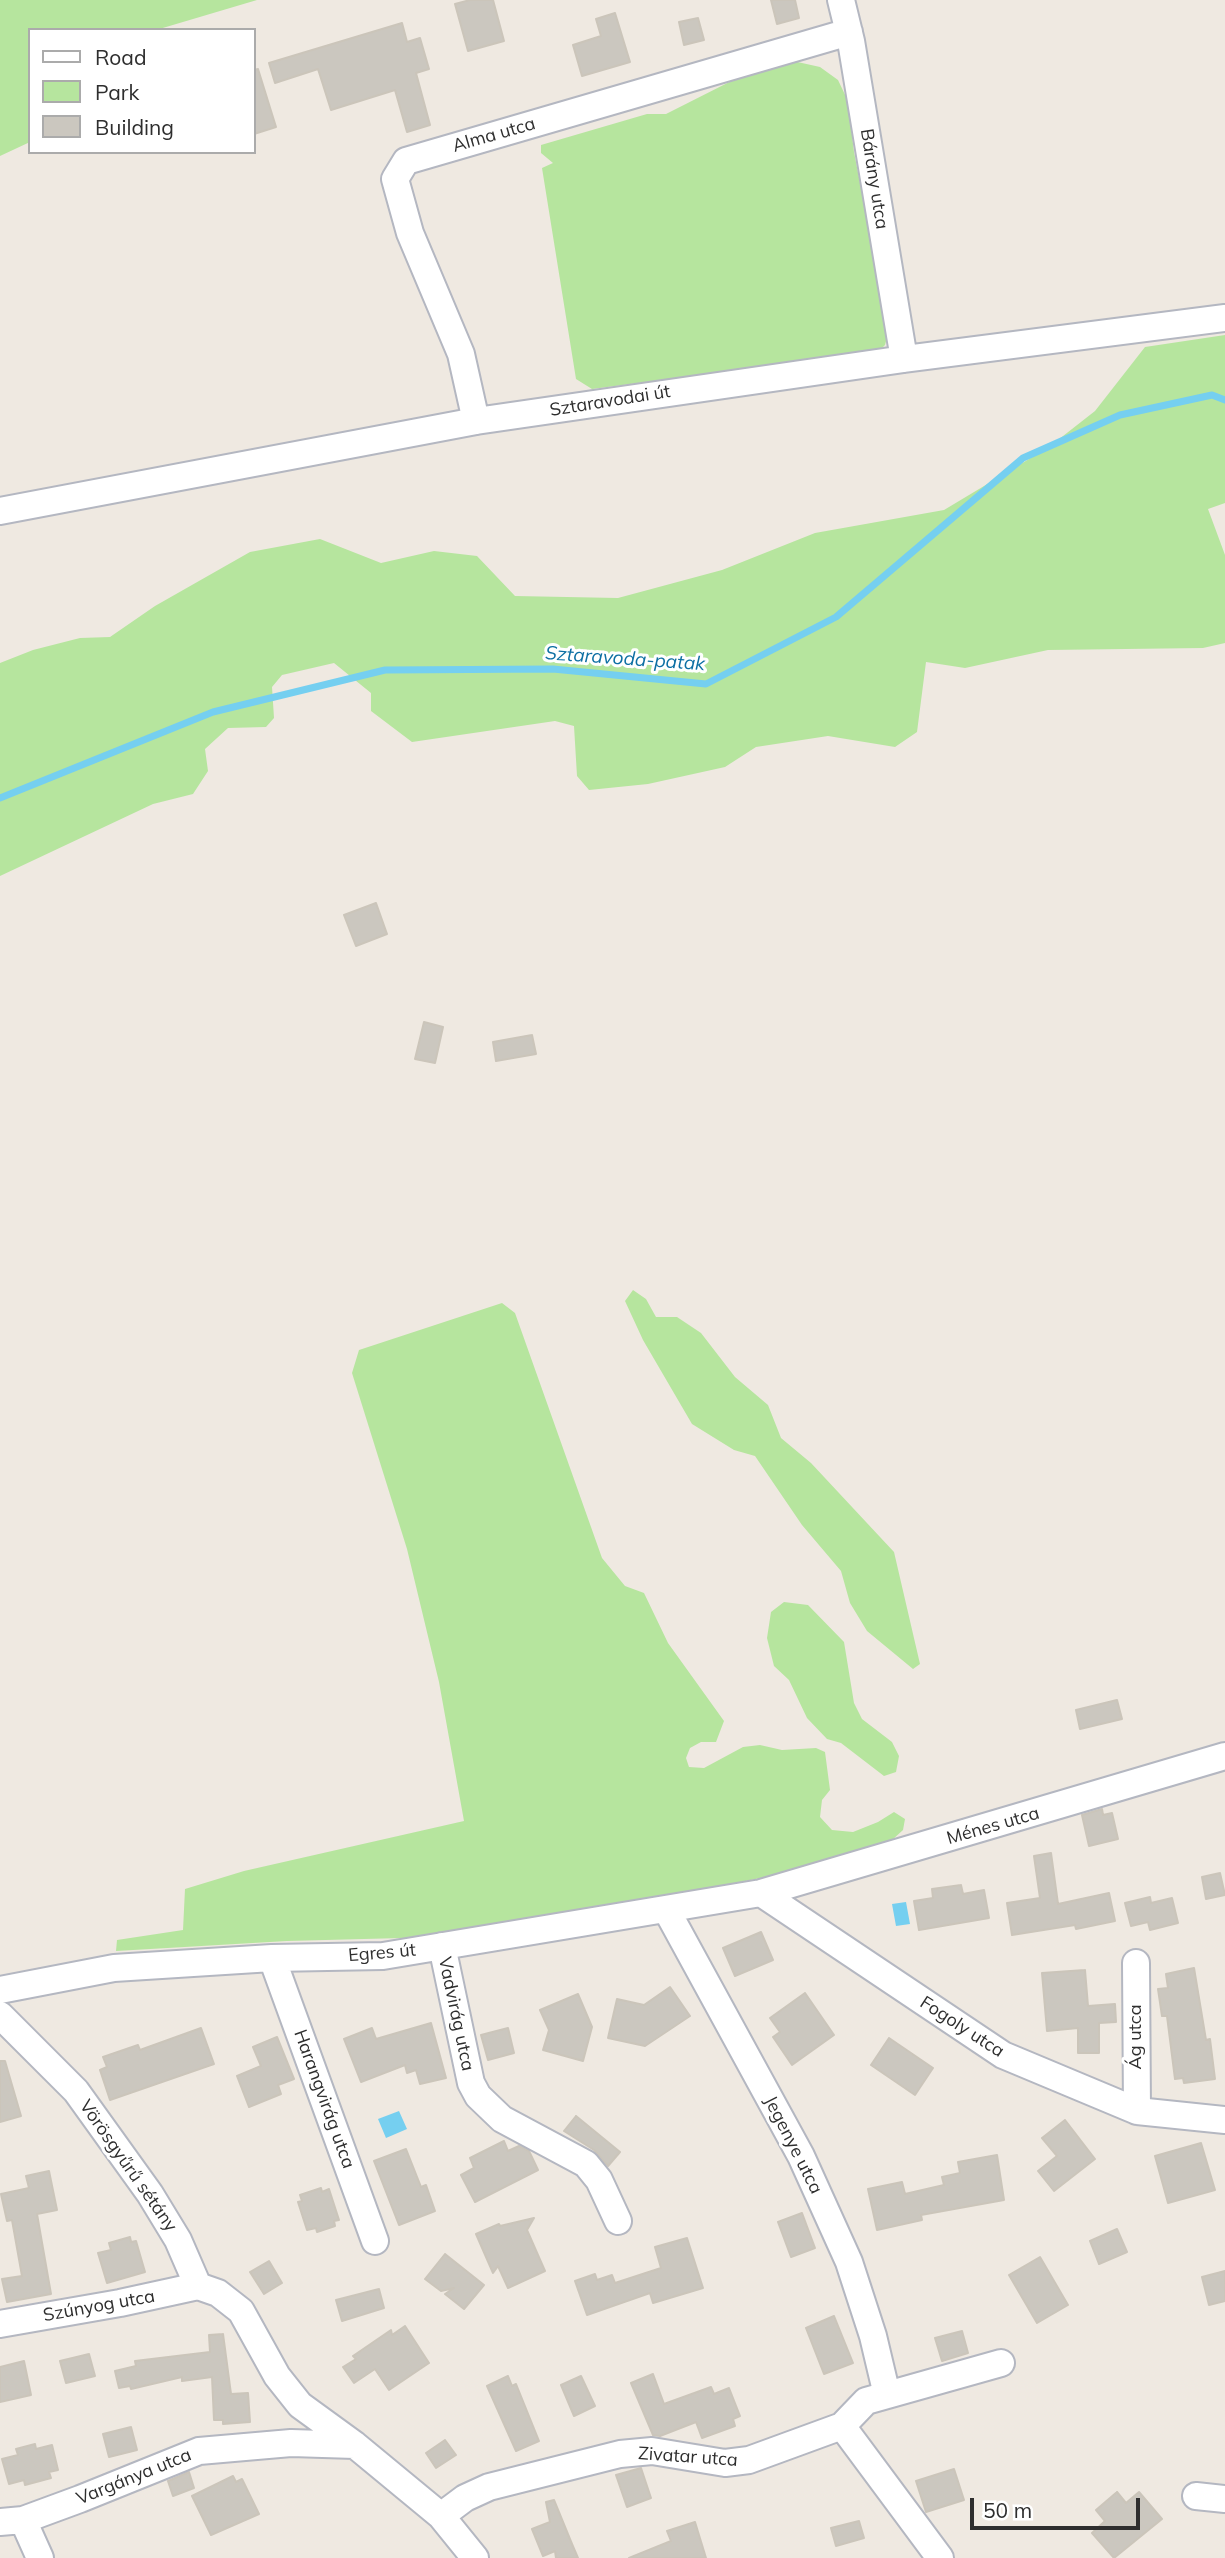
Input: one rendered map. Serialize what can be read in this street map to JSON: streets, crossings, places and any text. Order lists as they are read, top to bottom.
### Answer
{
  "streets": {
    "street": [
      "Alma utca",
      "Bárány utca",
      "Sztaravodai út",
      "Ménes utca",
      "Egres út",
      "Vadvirág utca",
      "Fogoly utca",
      "Ág utca",
      "Harangvirág utca",
      "Jegenye utca",
      "Vörösgyűrű sétány",
      "Szúnyog utca",
      "Zivatar utca",
      "Vargánya utca"
    ]
  },
  "crossings": [
    ["Alma utca", "Bárány utca"],
    ["Alma utca", "Sztaravodai út"],
    ["Bárány utca", "Sztaravodai út"],
    ["Ménes utca", "Egres út"],
    ["Ménes utca", "Fogoly utca"],
    ["Egres út", "Vadvirág utca"],
    ["Egres út", "Fogoly utca"],
    ["Egres út", "Harangvirág utca"],
    ["Egres út", "Jegenye utca"],
    ["Fogoly utca", "Ág utca"],
    ["Jegenye utca", "Zivatar utca"],
    ["Vörösgyűrű sétány", "Szúnyog utca"]
  ],
  "water": ["Sztaravoda-patak"],
  "legend": ["Road", "Park", "Building"],
  "scale_bar": "50 m"
}
